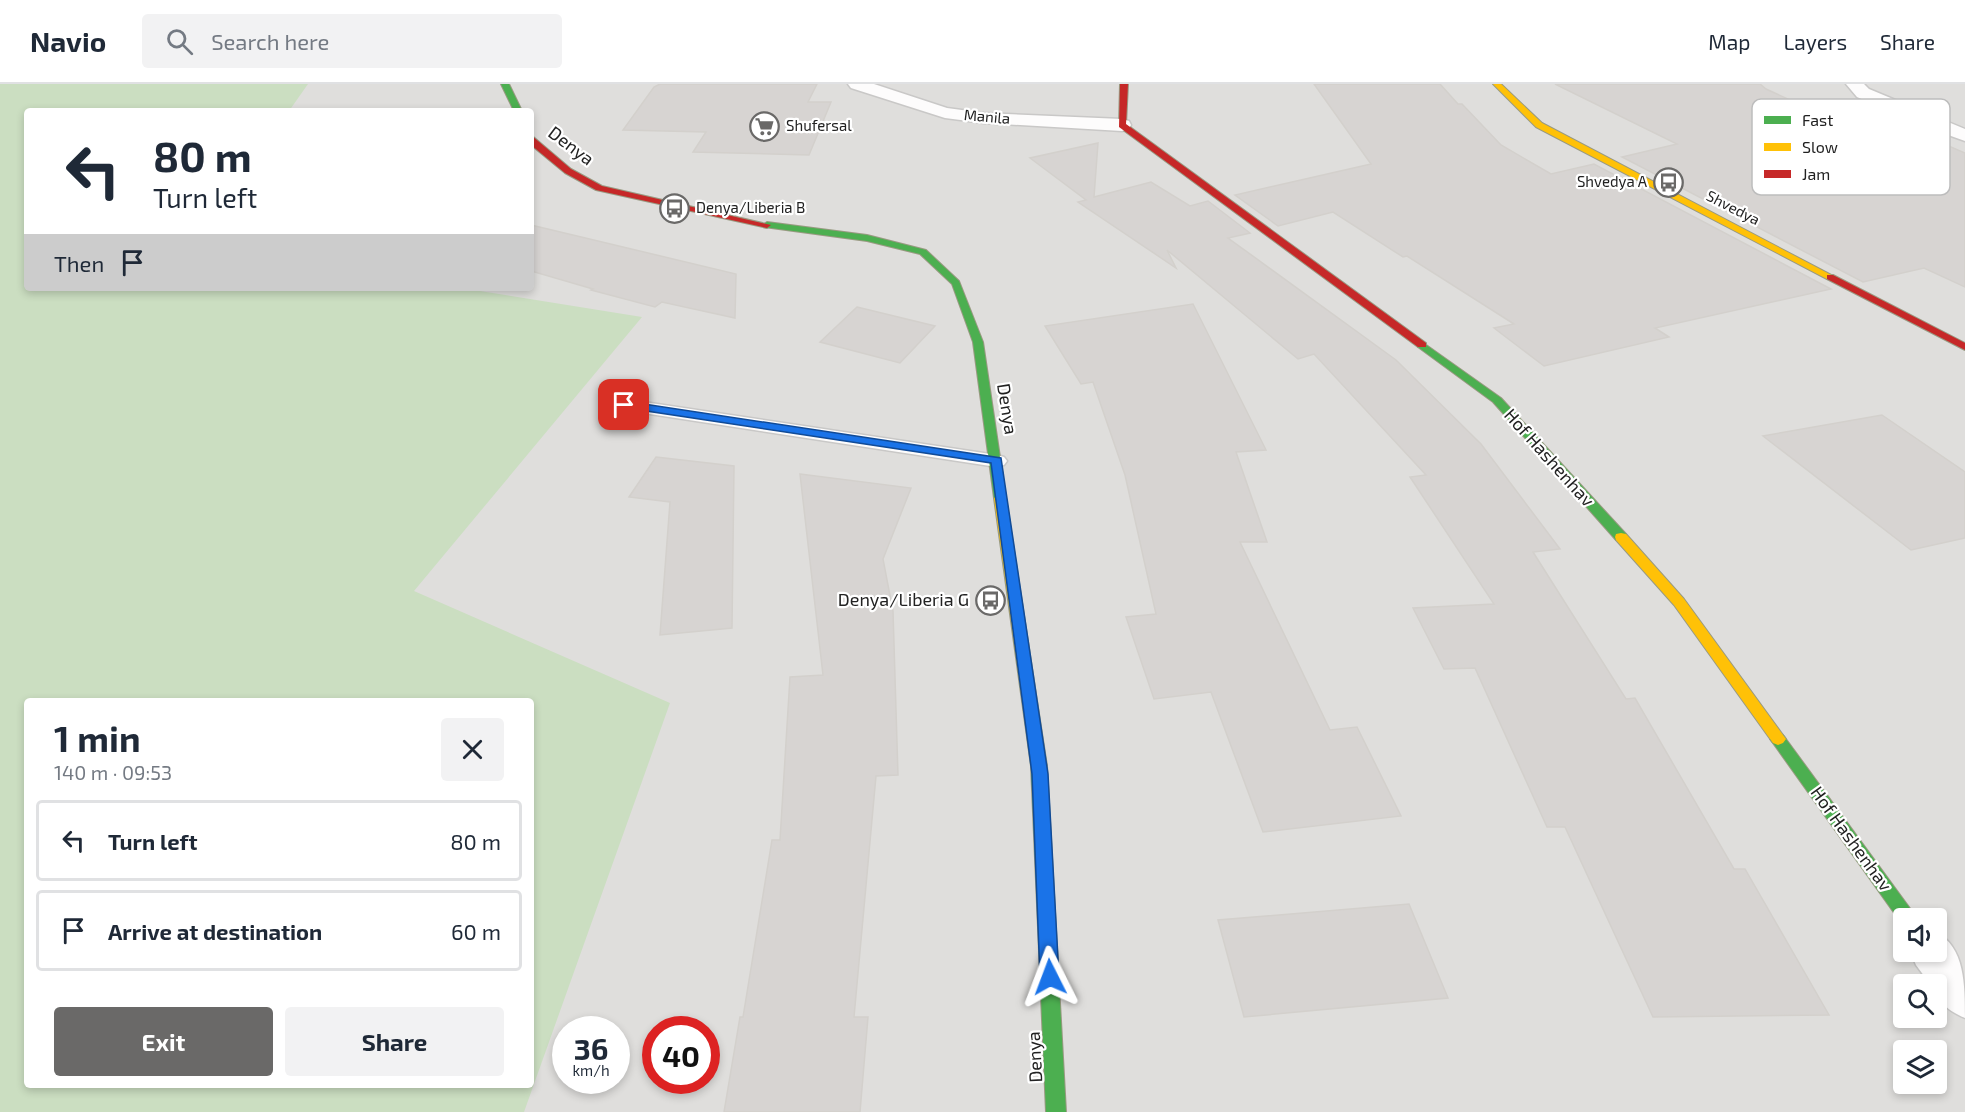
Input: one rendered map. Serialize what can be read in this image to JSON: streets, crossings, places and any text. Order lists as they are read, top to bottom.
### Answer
{
  "streets": {
    "street": [
      "Manila",
      "Denya",
      "Shvedya",
      "Hof Hashenhav"
    ]
  },
  "crossings": [
    ["Manila", "Hof Hashenhav"]
  ],
  "places": {
    "supermarket": ["Shufersal"],
    "bus stop": ["Shvedya A", "Denya/Liberia B", "Denya/Liberia G"]
  },
  "legend": ["Fast", "Slow", "Jam"],
  "page": {
    "header": "Navio",
    "search": "Search here",
    "nav": ["Map", "Layers", "Share"],
    "turn": ["80 m", "Turn left"],
    "then": "Then",
    "heading": ["1 min", "140 m · 09:53"],
    "list": [
      {
        "name": "Turn left",
        "value": "80 m"
      },
      {
        "name": "Arrive at destination",
        "value": "60 m"
      }
    ],
    "buttons": ["Exit", "Share"],
    "speed": "36 km/h",
    "limit": "40"
  }
}
